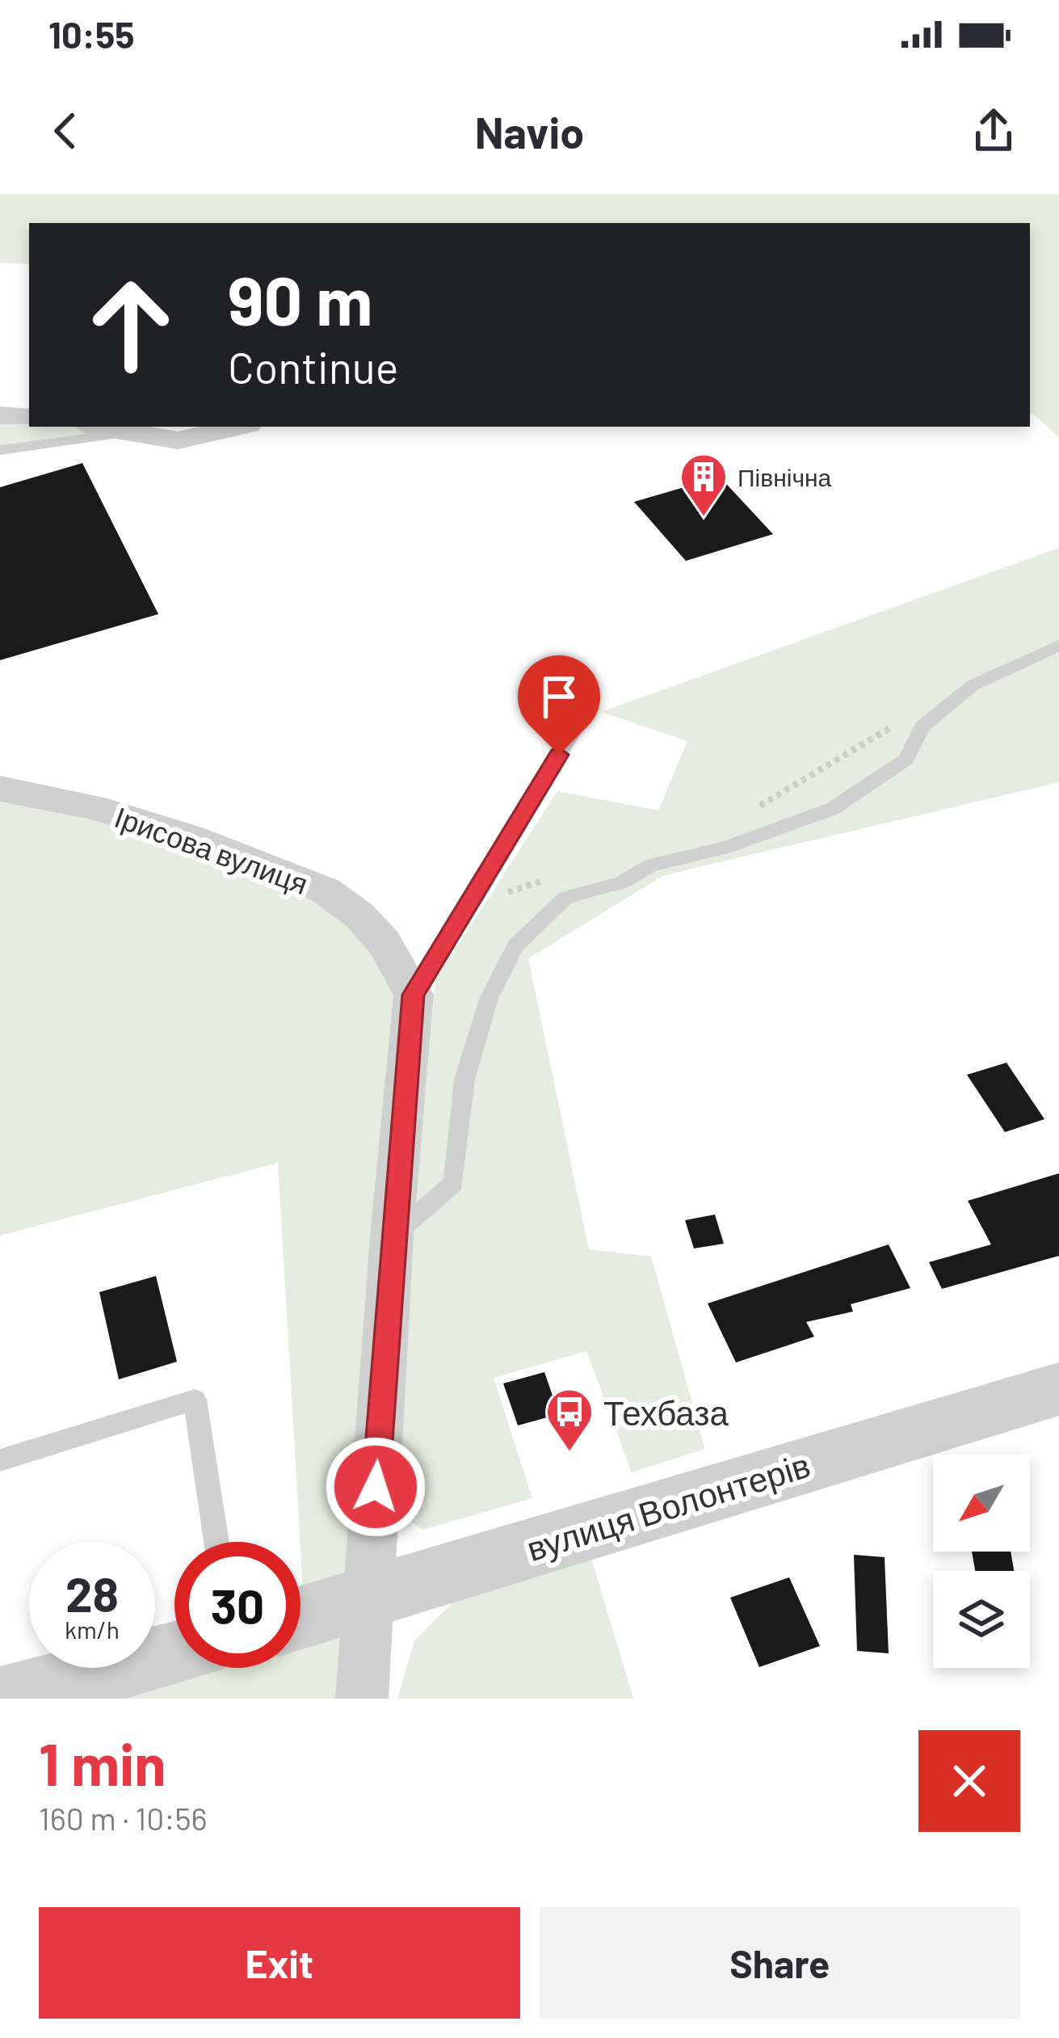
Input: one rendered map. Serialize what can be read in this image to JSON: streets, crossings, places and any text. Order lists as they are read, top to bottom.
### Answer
{
  "streets": {
    "street": ["Ірисова вулиця", "вулиця Волонтерів"]
  },
  "places": {
    "building": ["Північна"],
    "bus stop": ["Техбаза"]
  },
  "north": "bottom left",
  "page": {
    "status": "10:55",
    "header": "Navio",
    "turn": ["90 m", "Continue"],
    "speed": "28 km/h",
    "limit": "30",
    "heading": ["1 min", "160 m · 10:56"],
    "buttons": ["Exit", "Share"]
  }
}
